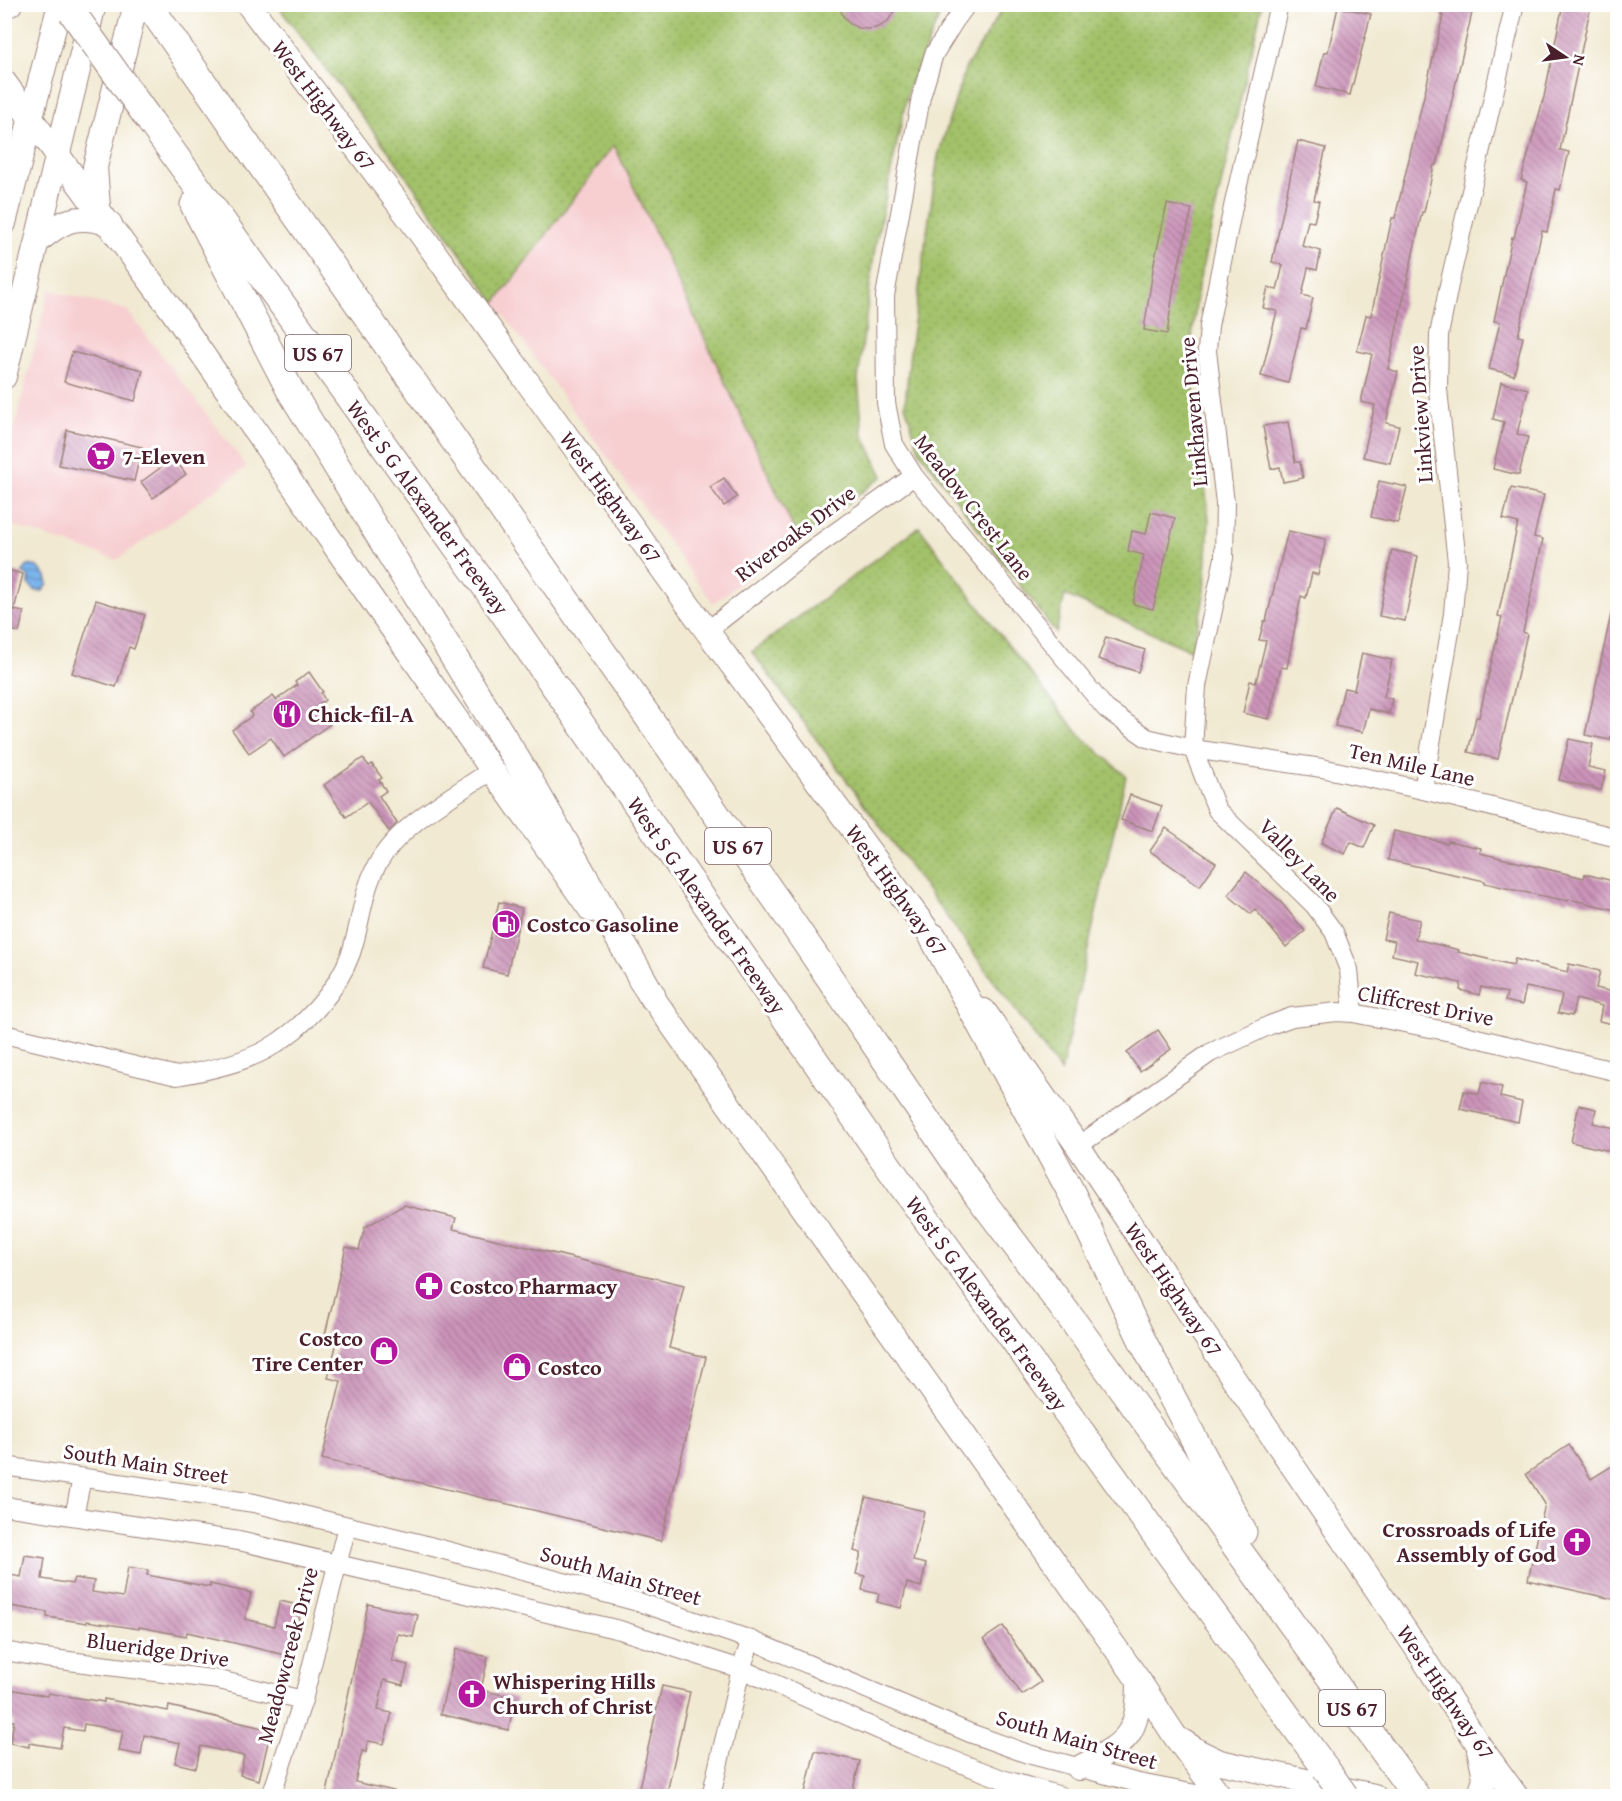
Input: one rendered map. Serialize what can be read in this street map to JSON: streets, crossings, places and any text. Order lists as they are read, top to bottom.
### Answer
{
  "streets": {
    "highway": ["US 67", "West S G Alexander Freeway"],
    "main road": ["West Highway 67"],
    "street": [
      "Linkhaven Drive",
      "Linkview Drive",
      "Meadow Crest Lane",
      "Riveroaks Drive",
      "Ten Mile Lane",
      "Valley Lane",
      "Cliffcrest Drive",
      "South Main Street",
      "Blueridge Drive",
      "Meadowcreek Drive"
    ]
  },
  "crossings": [
    ["West Highway 67", "Riveroaks Drive"],
    ["West Highway 67", "Cliffcrest Drive"],
    ["Linkhaven Drive", "Meadow Crest Lane"],
    ["Linkhaven Drive", "Ten Mile Lane"],
    ["Linkhaven Drive", "Valley Lane"],
    ["Linkview Drive", "Ten Mile Lane"],
    ["Meadow Crest Lane", "Riveroaks Drive"],
    ["Meadow Crest Lane", "Ten Mile Lane"],
    ["Meadow Crest Lane", "Valley Lane"],
    ["Ten Mile Lane", "Valley Lane"],
    ["Valley Lane", "Cliffcrest Drive"],
    ["South Main Street", "Meadowcreek Drive"],
    ["Blueridge Drive", "Meadowcreek Drive"]
  ],
  "places": {
    "supermarket": ["7-Eleven"],
    "restaurant": ["Chick-fil-A"],
    "fuel station": ["Costco Gasoline"],
    "pharmacy": ["Costco Pharmacy"],
    "shop": ["Costco Tire Center", "Costco"],
    "church": ["Crossroads of Life Assembly of God", "Whispering Hills Church of Christ"]
  },
  "north": "right"
}
